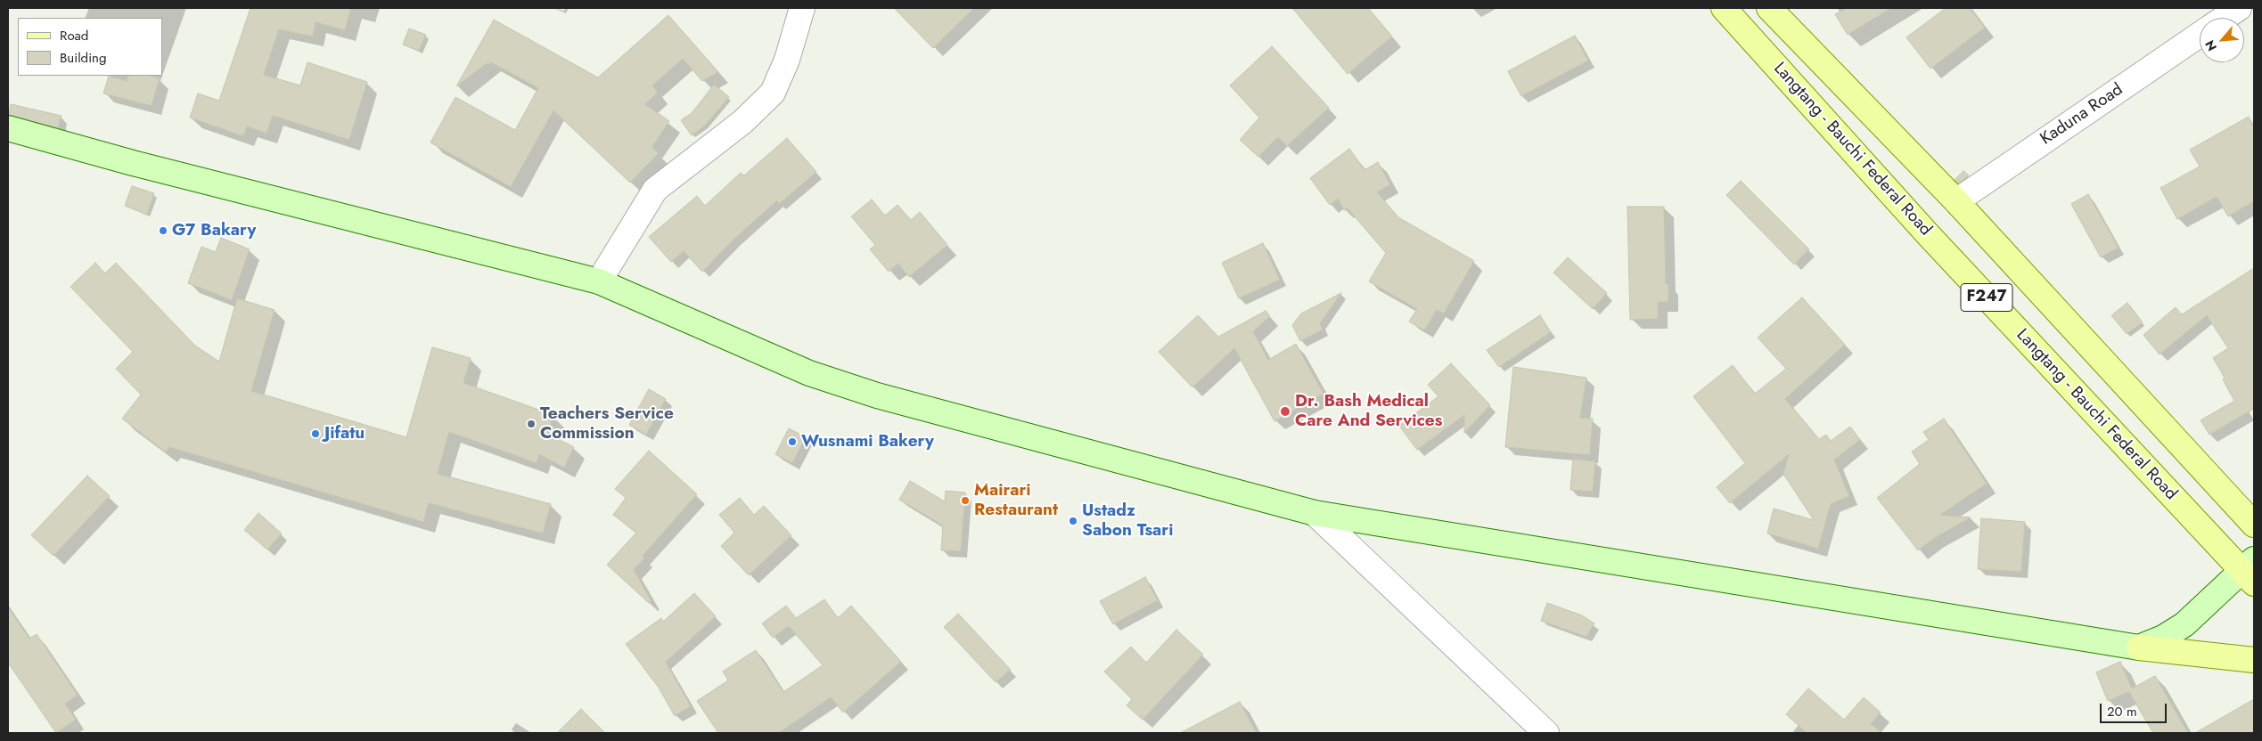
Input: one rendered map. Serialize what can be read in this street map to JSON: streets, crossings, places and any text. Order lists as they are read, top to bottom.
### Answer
{
  "streets": {
    "main road": ["Langtang - Bauchi Federal Road", "F247"],
    "street": ["Kaduna Road"]
  },
  "crossings": [
    ["Kaduna Road", "Langtang - Bauchi Federal Road"]
  ],
  "places": [
    "G7 Bakary",
    "Dr. Bash Medical Care And Services",
    "Teachers Service Commission",
    "Jifatu",
    "Wusnami Bakery",
    "Mairari Restaurant",
    "Ustadz Sabon Tsari"
  ],
  "legend": ["Road", "Building"],
  "scale_bar": "20 m",
  "north": "bottom left"
}
